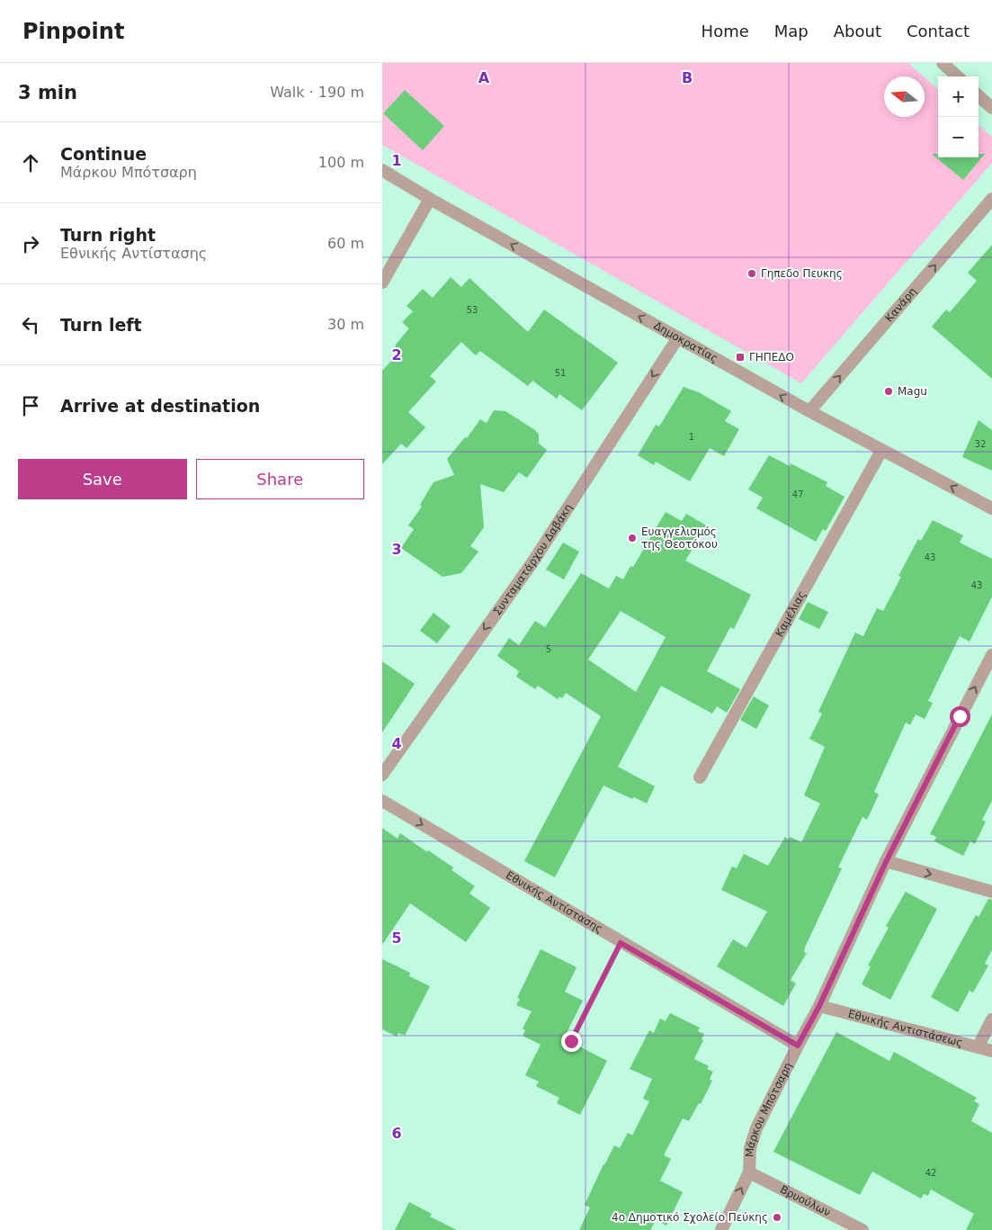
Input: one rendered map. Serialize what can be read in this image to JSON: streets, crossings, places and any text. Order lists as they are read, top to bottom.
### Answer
{
  "streets": {
    "street": [
      "Κανάρη",
      "Δημοκρατίας",
      "Συνταματάρχου Δαβάκη",
      "Καμέλιας",
      "Εθνικής Αντίστασης",
      "Εθνικής Αντιστάσεως",
      "Μάρκου Μπότσαρη",
      "Βρυούλων"
    ]
  },
  "crossings": [
    ["Κανάρη", "Δημοκρατίας"],
    ["Δημοκρατίας", "Συνταματάρχου Δαβάκη"],
    ["Δημοκρατίας", "Καμέλιας"],
    ["Εθνικής Αντίστασης", "Μάρκου Μπότσαρη"],
    ["Εθνικής Αντιστάσεως", "Μάρκου Μπότσαρη"],
    ["Μάρκου Μπότσαρη", "Βρυούλων"]
  ],
  "one_way": [
    "Κανάρη",
    "Δημοκρατίας",
    "Συνταματάρχου Δαβάκη",
    "Εθνικής Αντίστασης",
    "Μάρκου Μπότσαρη"
  ],
  "places": {
    "other": [
      "Γηπεδο Πευκης",
      "Magu",
      "Ευαγγελισμός της Θεοτόκου",
      "4o Δημοτικό Σχολείο Πεύκης"
    ],
    "transit": ["ΓΗΠΕΔΟ"]
  },
  "house_numbers": [
    "53",
    "51",
    "1",
    "32",
    "47",
    "43",
    "43",
    "5",
    "42"
  ],
  "north": "left",
  "page": {
    "header": "Pinpoint",
    "nav": [
      "Home",
      "Map",
      "About",
      "Contact"
    ],
    "heading": ["3 min", "Walk · 190 m"],
    "map_buttons": ["+", "−"],
    "list": [
      ["Continue", "Μάρκου Μπότσαρη", "100 m"],
      ["Turn right", "Εθνικής Αντίστασης", "60 m"],
      ["Turn left", "30 m"],
      "Arrive at destination"
    ],
    "buttons": ["Save", "Share"]
  },
  "grid": {
    "columns": ["A", "B"],
    "rows": [
      "1",
      "2",
      "3",
      "4",
      "5",
      "6"
    ]
  }
}
